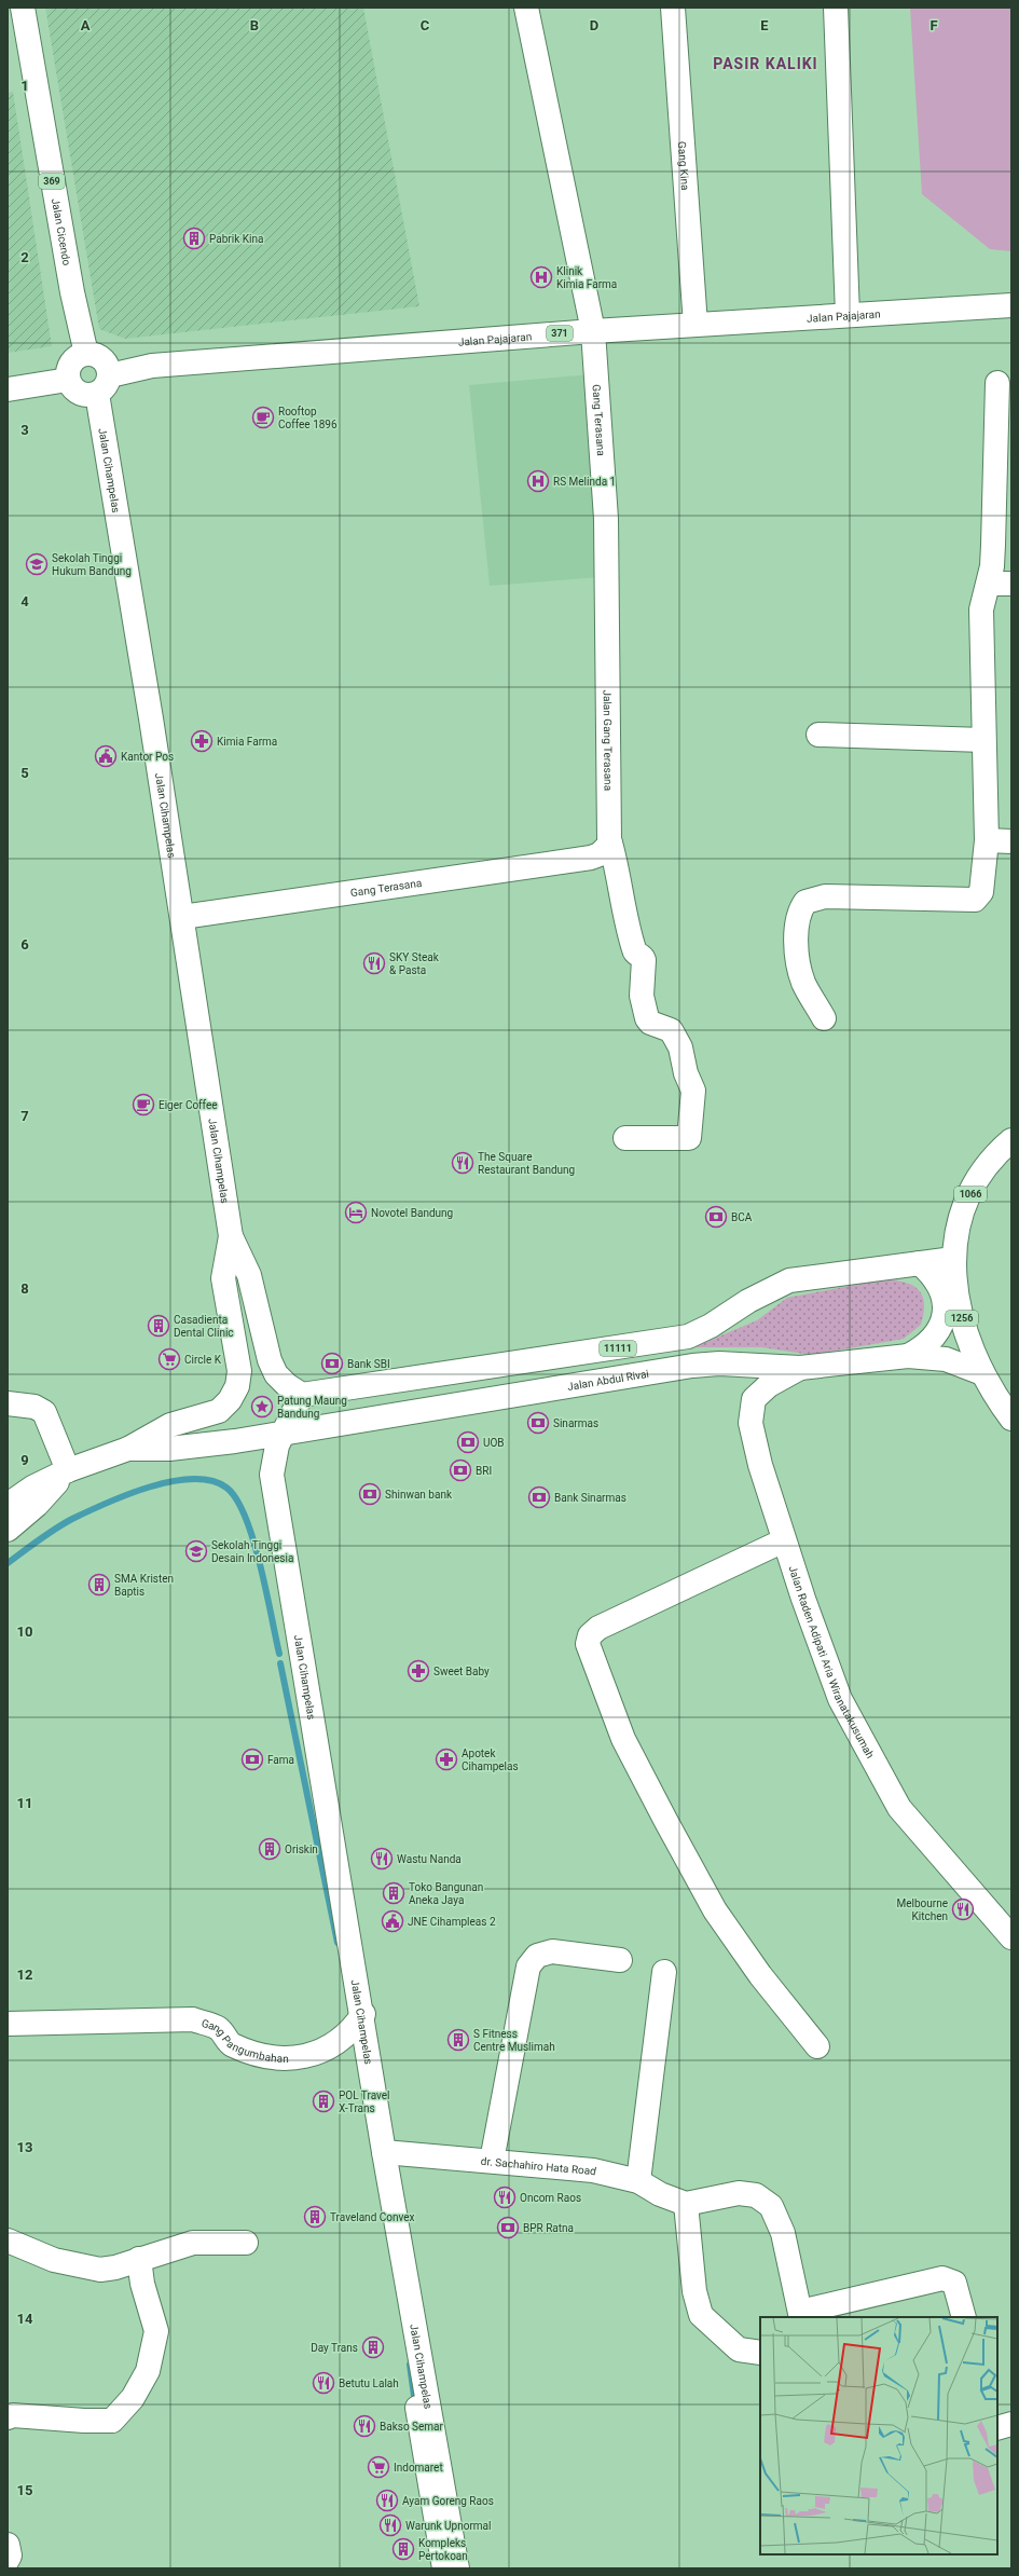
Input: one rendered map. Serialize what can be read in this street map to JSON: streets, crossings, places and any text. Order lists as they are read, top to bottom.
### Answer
{
  "streets": {
    "main road": [
      "Gang Kina",
      "369",
      "Jalan Cicendo",
      "Jalan Pajajaran",
      "371",
      "Gang Terasana",
      "Jalan Cihampelas",
      "Jalan Gang Terasana",
      "1066",
      "1256",
      "11111",
      "Jalan Abdul Rivai",
      "Jalan Raden Adipati Aria Wiranatakusumah",
      "Gang Pangumbahan",
      "dr. Sachahiro Hata Road"
    ]
  },
  "crossings": [
    ["Gang Kina", "Jalan Pajajaran"],
    ["Jalan Cicendo", "Jalan Pajajaran"],
    ["Jalan Cicendo", "Jalan Cihampelas"],
    ["Jalan Pajajaran", "Gang Terasana"],
    ["Jalan Pajajaran", "Jalan Cihampelas"],
    ["Gang Terasana", "Jalan Cihampelas"],
    ["Gang Terasana", "Jalan Gang Terasana"],
    ["Jalan Cihampelas", "11111"],
    ["Jalan Cihampelas", "Jalan Abdul Rivai"],
    ["Jalan Cihampelas", "Gang Pangumbahan"],
    ["Jalan Cihampelas", "dr. Sachahiro Hata Road"],
    ["1066", "1256"],
    ["1066", "11111"],
    ["1256", "11111"],
    ["1256", "Jalan Abdul Rivai"],
    ["Jalan Abdul Rivai", "Jalan Raden Adipati Aria Wiranatakusumah"]
  ],
  "districts": ["PASIR KALIKI"],
  "places": {
    "building": [
      "Pabrik Kina",
      "Casadienta Dental Clinic",
      "SMA Kristen Baptis",
      "Oriskin",
      "Toko Bangunan Aneka Jaya",
      "S Fitness Centre Muslimah",
      "POL Travel X-Trans",
      "Traveland Convex",
      "Day Trans",
      "Kompleks Pertokoan"
    ],
    "hospital": ["Klinik Kimia Farma", "RS Melinda 1"],
    "cafe": ["Rooftop Coffee 1896", "Eiger Coffee"],
    "school or university": ["Sekolah Tinggi Hukum Bandung", "Sekolah Tinggi Desain Indonesia"],
    "pharmacy": ["Kimia Farma", "Sweet Baby", "Apotek Cihampelas"],
    "public building": ["Kantor Pos", "JNE Cihampleas 2"],
    "restaurant": [
      "SKY Steak & Pasta",
      "The Square Restaurant Bandung",
      "Wastu Nanda",
      "Melbourne Kitchen",
      "Oncom Raos",
      "Betutu Lalah",
      "Bakso Semar",
      "Ayam Goreng Raos",
      "Warunk Upnormal"
    ],
    "hotel": ["Novotel Bandung"],
    "bank": [
      "BCA",
      "Bank SBI",
      "Sinarmas",
      "UOB",
      "BRI",
      "Shinwan bank",
      "Bank Sinarmas",
      "Fama",
      "BPR Ratna"
    ],
    "supermarket": ["Circle K", "Indomaret"],
    "place": ["Patung Maung Bandung"]
  },
  "grid": {
    "columns": [
      "A",
      "B",
      "C",
      "D",
      "E",
      "F"
    ],
    "rows": [
      "1",
      "2",
      "3",
      "4",
      "5",
      "6",
      "7",
      "8",
      "9",
      "10",
      "11",
      "12",
      "13",
      "14",
      "15"
    ]
  }
}
